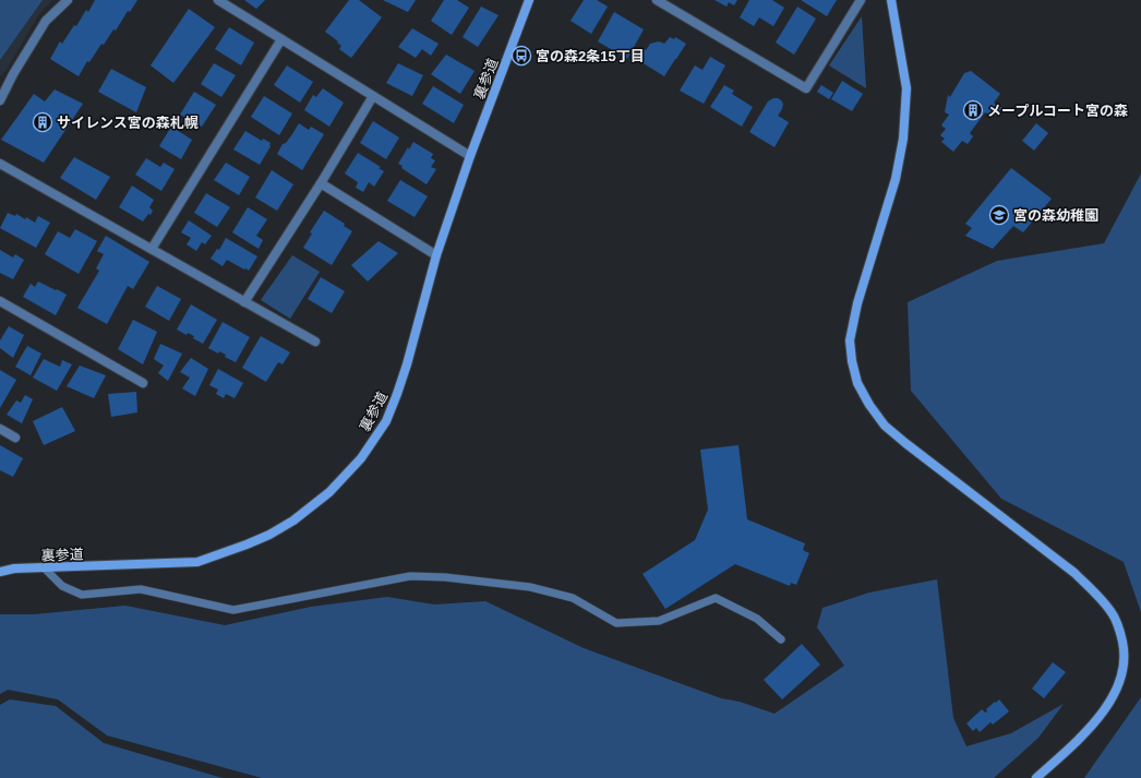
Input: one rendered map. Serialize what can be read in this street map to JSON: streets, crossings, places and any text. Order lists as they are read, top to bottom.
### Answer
{
  "streets": {
    "street": ["裏参道"]
  },
  "places": {
    "bus stop": ["宮の森2条15丁目"],
    "building": ["メープルコート宮の森", "サイレンス宮の森札幌"],
    "school or university": ["宮の森幼稚園"]
  }
}
